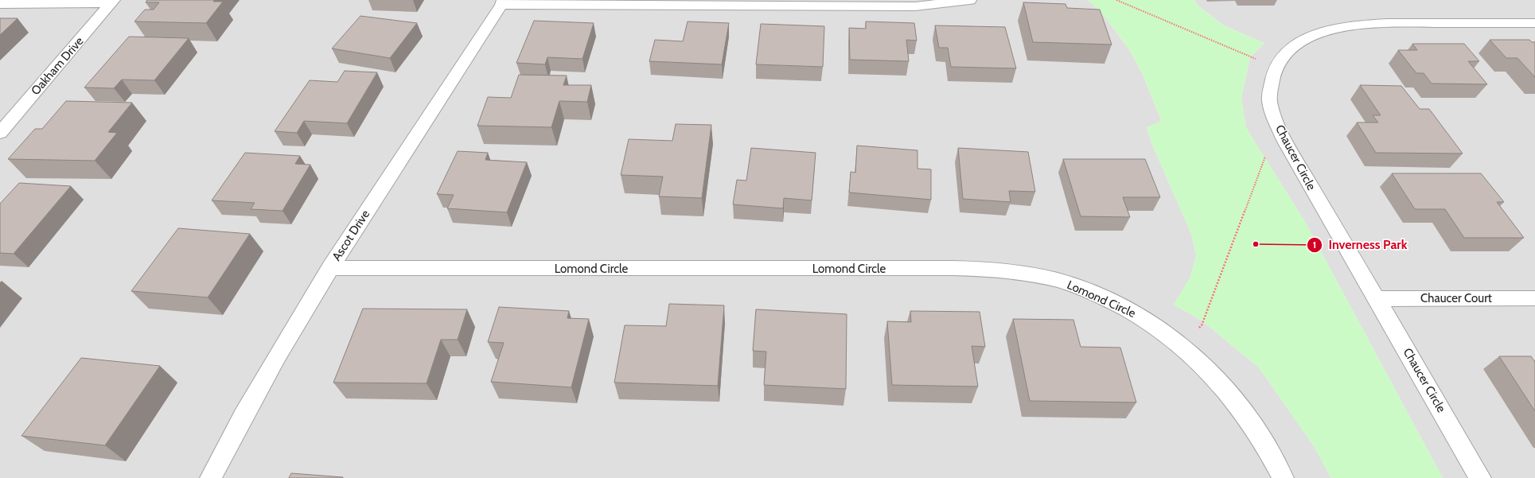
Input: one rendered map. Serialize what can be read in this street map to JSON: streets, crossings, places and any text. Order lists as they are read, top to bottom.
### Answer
{
  "streets": {
    "street": [
      "Oakham Drive",
      "Chaucer Circle",
      "Ascot Drive",
      "Lomond Circle",
      "Chaucer Court"
    ]
  },
  "crossings": [
    ["Chaucer Circle", "Chaucer Court"],
    ["Ascot Drive", "Lomond Circle"]
  ],
  "places": ["Inverness Park"]
}
